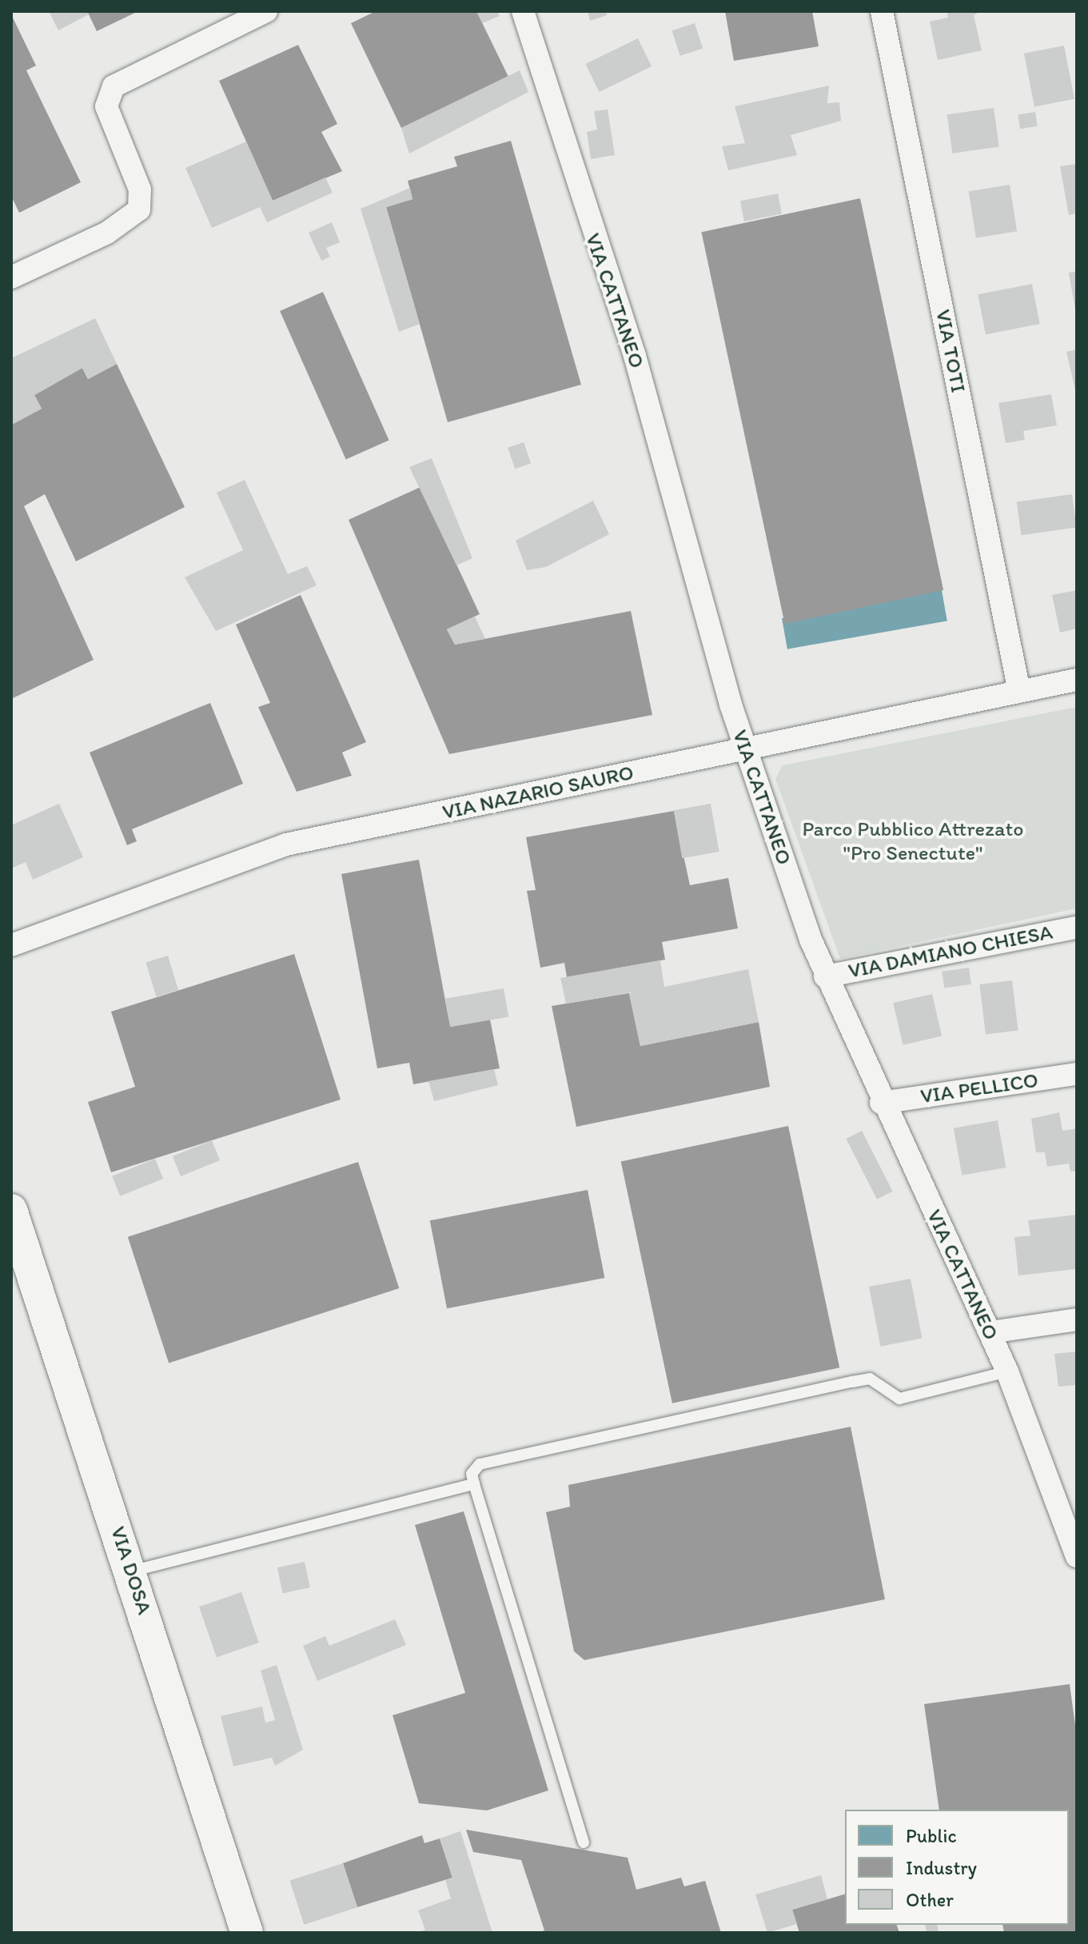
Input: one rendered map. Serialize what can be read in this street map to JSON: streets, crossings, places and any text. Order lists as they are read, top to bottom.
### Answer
{
  "streets": {
    "street": [
      "VIA CATTANEO",
      "VIA TOTI",
      "VIA NAZARIO SAURO",
      "VIA DAMIANO CHIESA",
      "VIA PELLICO",
      "VIA DOSA"
    ]
  },
  "crossings": [
    ["VIA CATTANEO", "VIA NAZARIO SAURO"],
    ["VIA CATTANEO", "VIA DAMIANO CHIESA"],
    ["VIA CATTANEO", "VIA PELLICO"],
    ["VIA TOTI", "VIA NAZARIO SAURO"]
  ],
  "parks": ["Parco Pubblico Attrezato \"Pro Senectute\""],
  "legend": ["Public", "Industry", "Other"]
}
